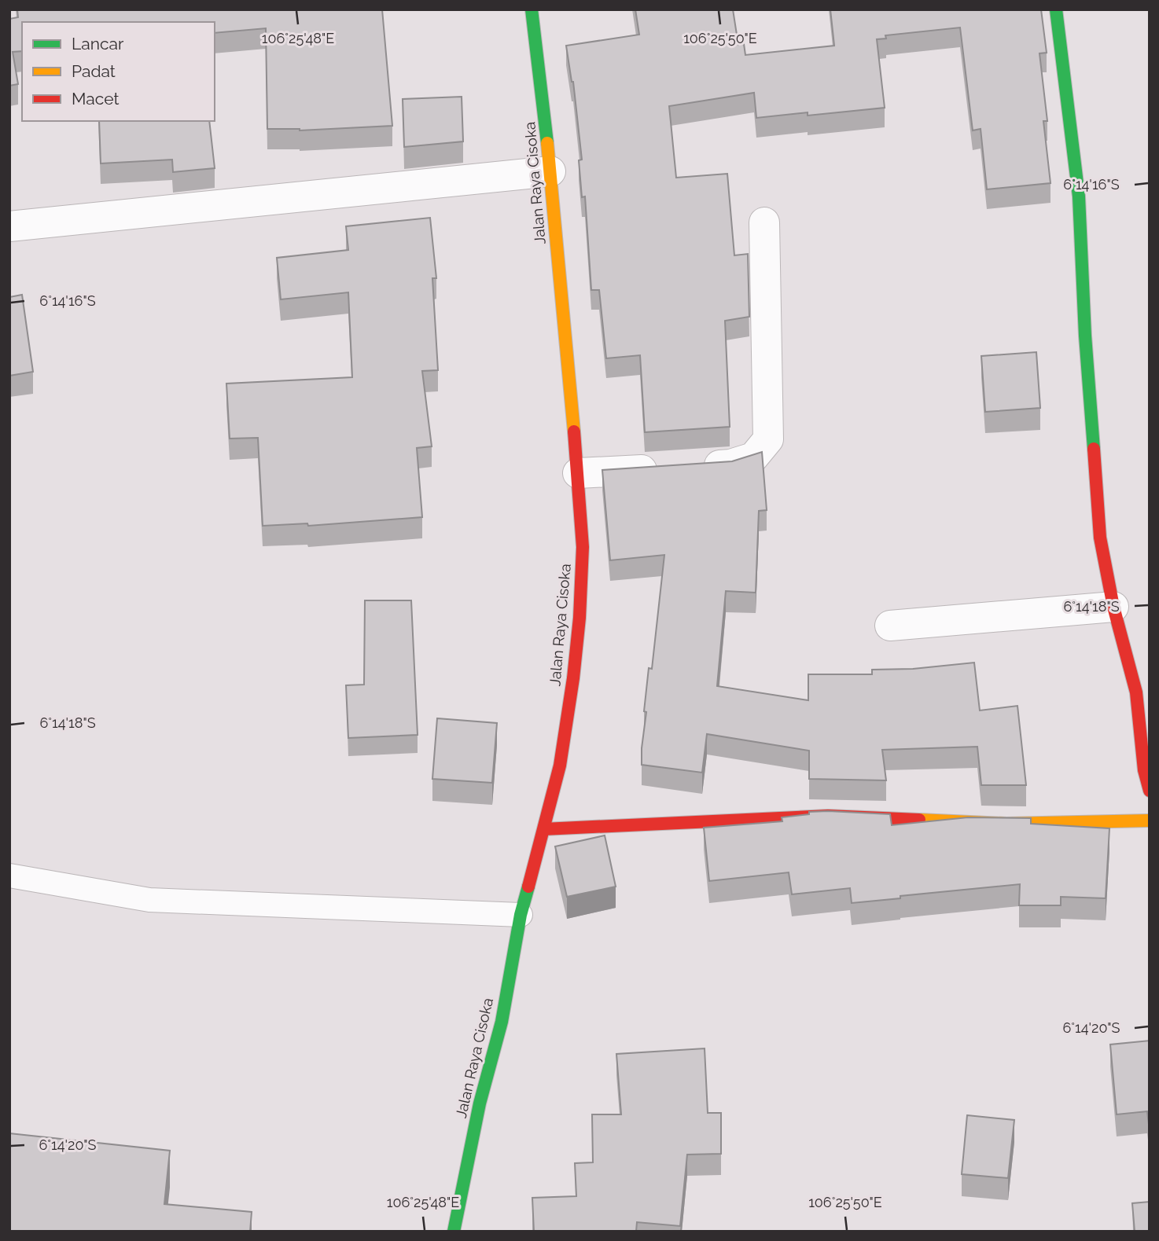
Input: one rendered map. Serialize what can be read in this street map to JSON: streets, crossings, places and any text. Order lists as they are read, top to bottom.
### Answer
{
  "streets": {
    "street": ["Jalan Raya Cisoka"]
  },
  "legend": ["Lancar", "Padat", "Macet"],
  "coordinates": [
    "106°25'48\"E",
    "106°25'50\"E",
    "6°14'16\"S",
    "6°14'18\"S",
    "6°14'20\"S"
  ]
}
